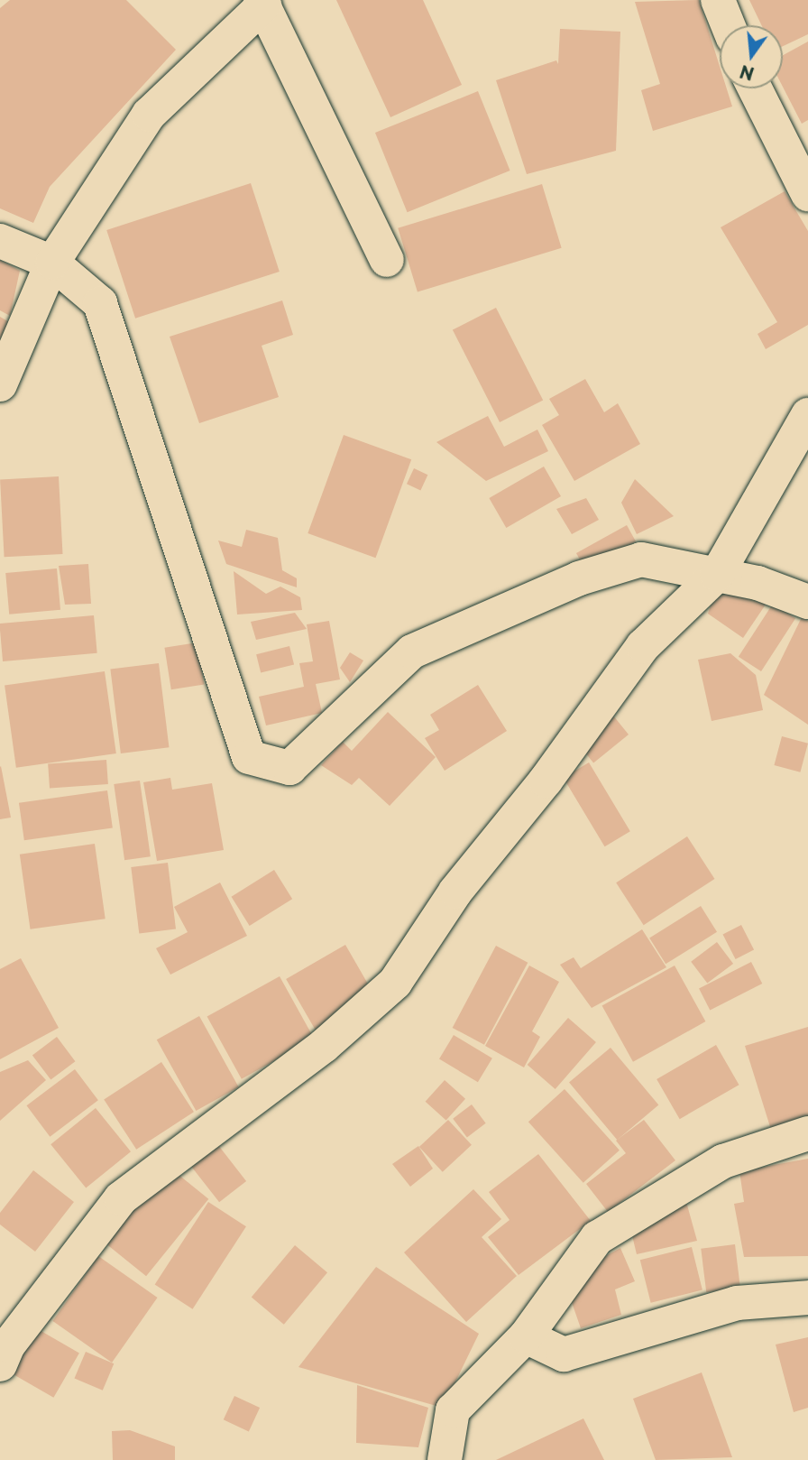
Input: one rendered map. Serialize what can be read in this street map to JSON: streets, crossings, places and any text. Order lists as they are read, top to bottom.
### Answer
{
  "north": "bottom"
}
